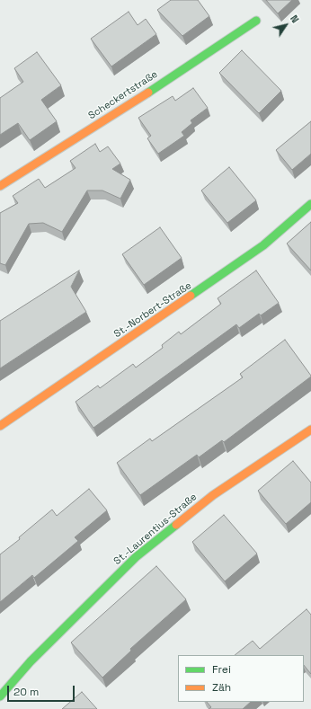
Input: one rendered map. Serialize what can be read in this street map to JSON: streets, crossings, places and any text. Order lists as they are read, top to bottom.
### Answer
{
  "streets": {
    "street": ["Scheckertstraße", "St.-Norbert-Straße", "St.-Laurentius-Straße"]
  },
  "legend": ["Frei", "Zäh"],
  "scale_bar": "20 m",
  "north": "top right"
}
